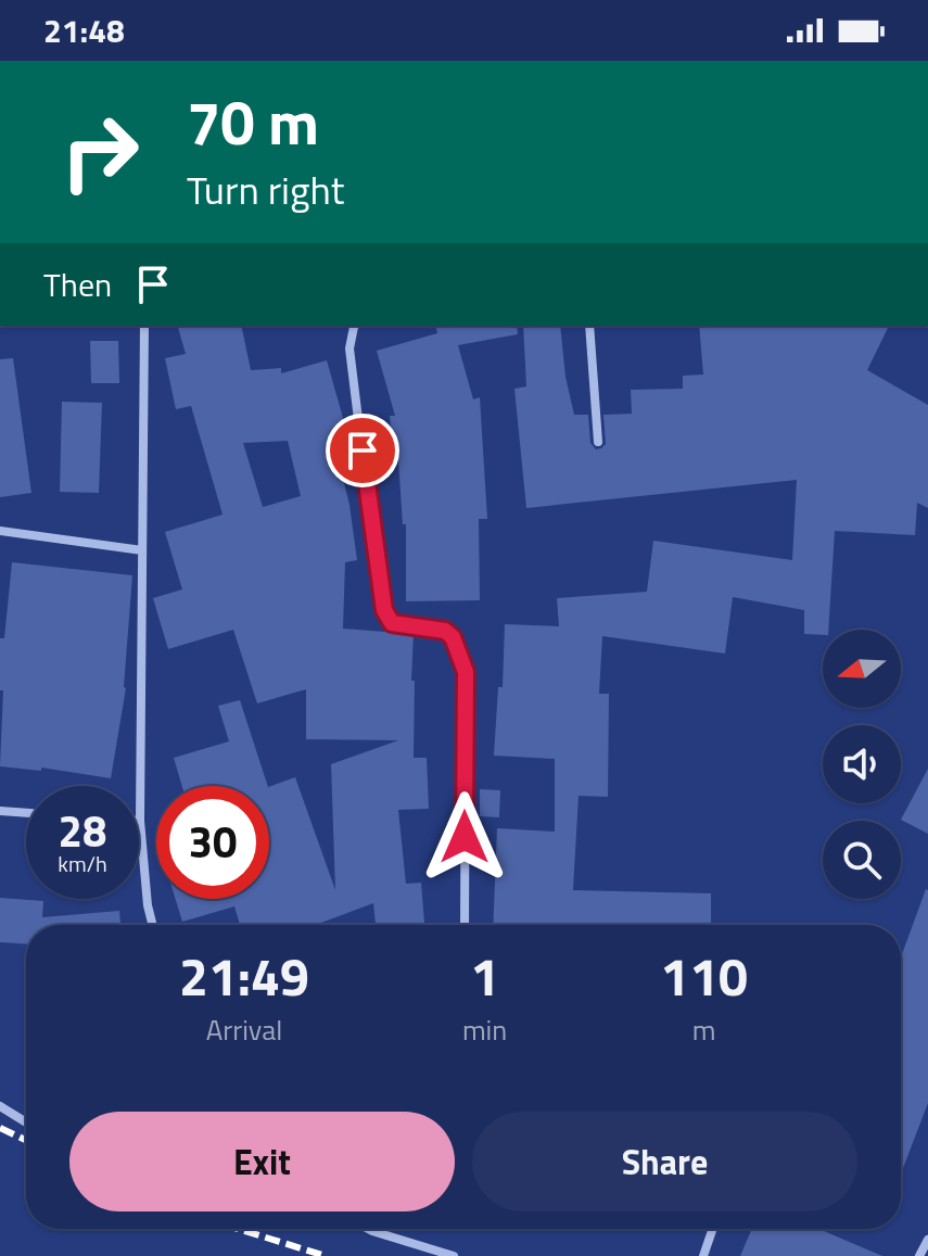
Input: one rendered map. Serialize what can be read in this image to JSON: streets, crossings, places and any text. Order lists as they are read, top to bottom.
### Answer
{
  "north": "left",
  "page": {
    "status": "21:48",
    "turn": ["70 m", "Turn right"],
    "then": "Then",
    "speed": "28 km/h",
    "limit": "30",
    "eta": [
      "21:49",
      "Arrival",
      "1",
      "min",
      "110",
      "m"
    ],
    "buttons": ["Exit", "Share"]
  }
}
